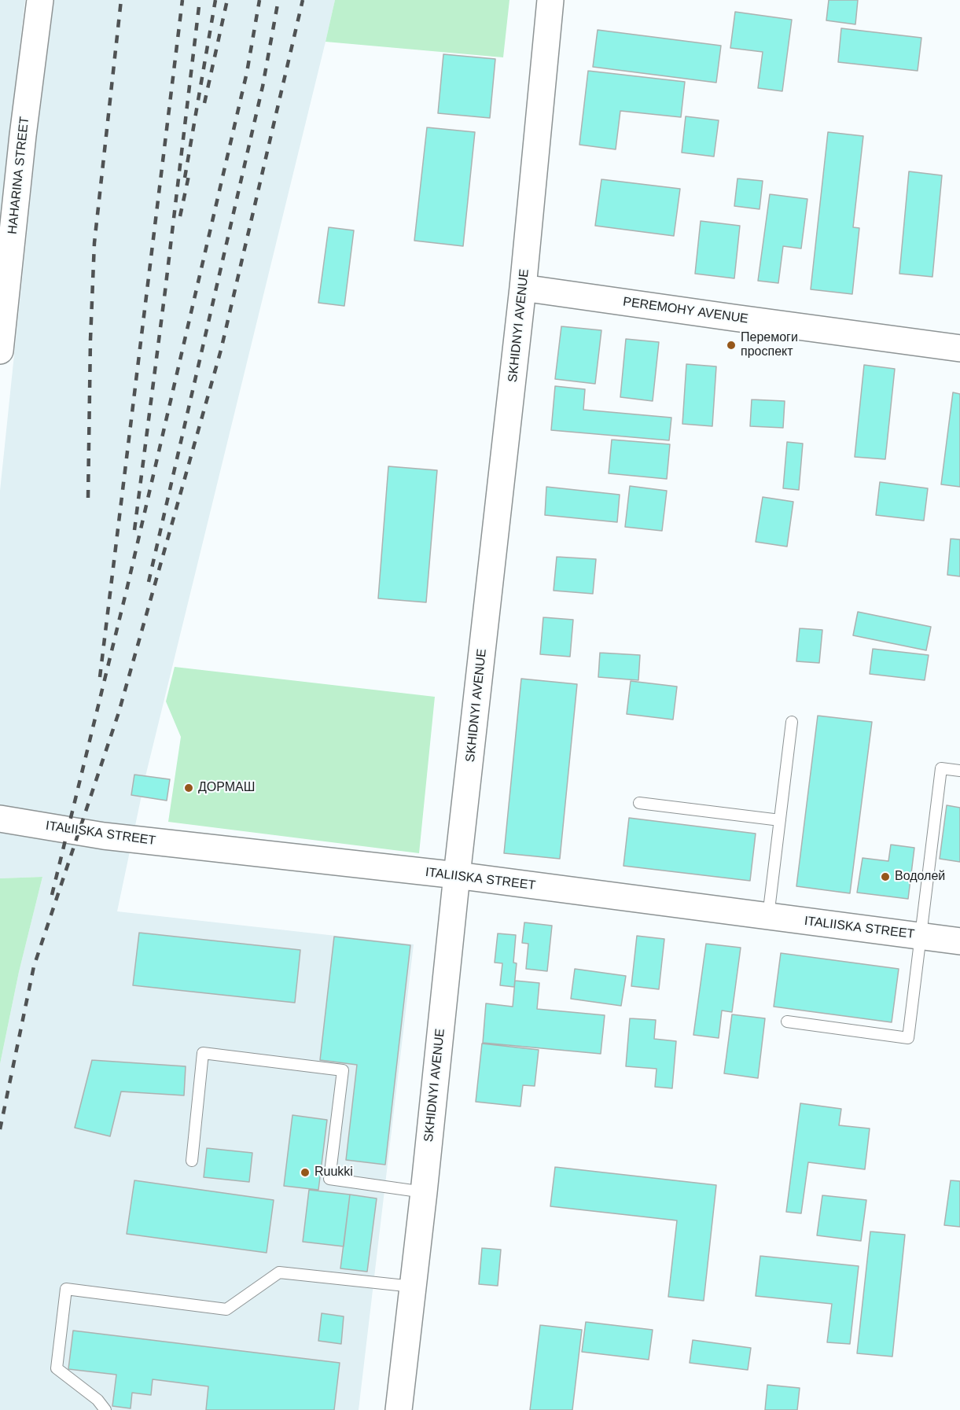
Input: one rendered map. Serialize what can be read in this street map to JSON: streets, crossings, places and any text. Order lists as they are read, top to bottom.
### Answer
{
  "streets": {
    "main road": [
      "HAHARINA STREET",
      "PEREMOHY AVENUE",
      "SKHIDNYI AVENUE",
      "ITALIISKA STREET"
    ]
  },
  "crossings": [
    ["PEREMOHY AVENUE", "SKHIDNYI AVENUE"],
    ["SKHIDNYI AVENUE", "ITALIISKA STREET"]
  ],
  "places": [
    "Перемоги проспект",
    "ДОРМАШ",
    "Водолей",
    "Ruukki"
  ]
}
